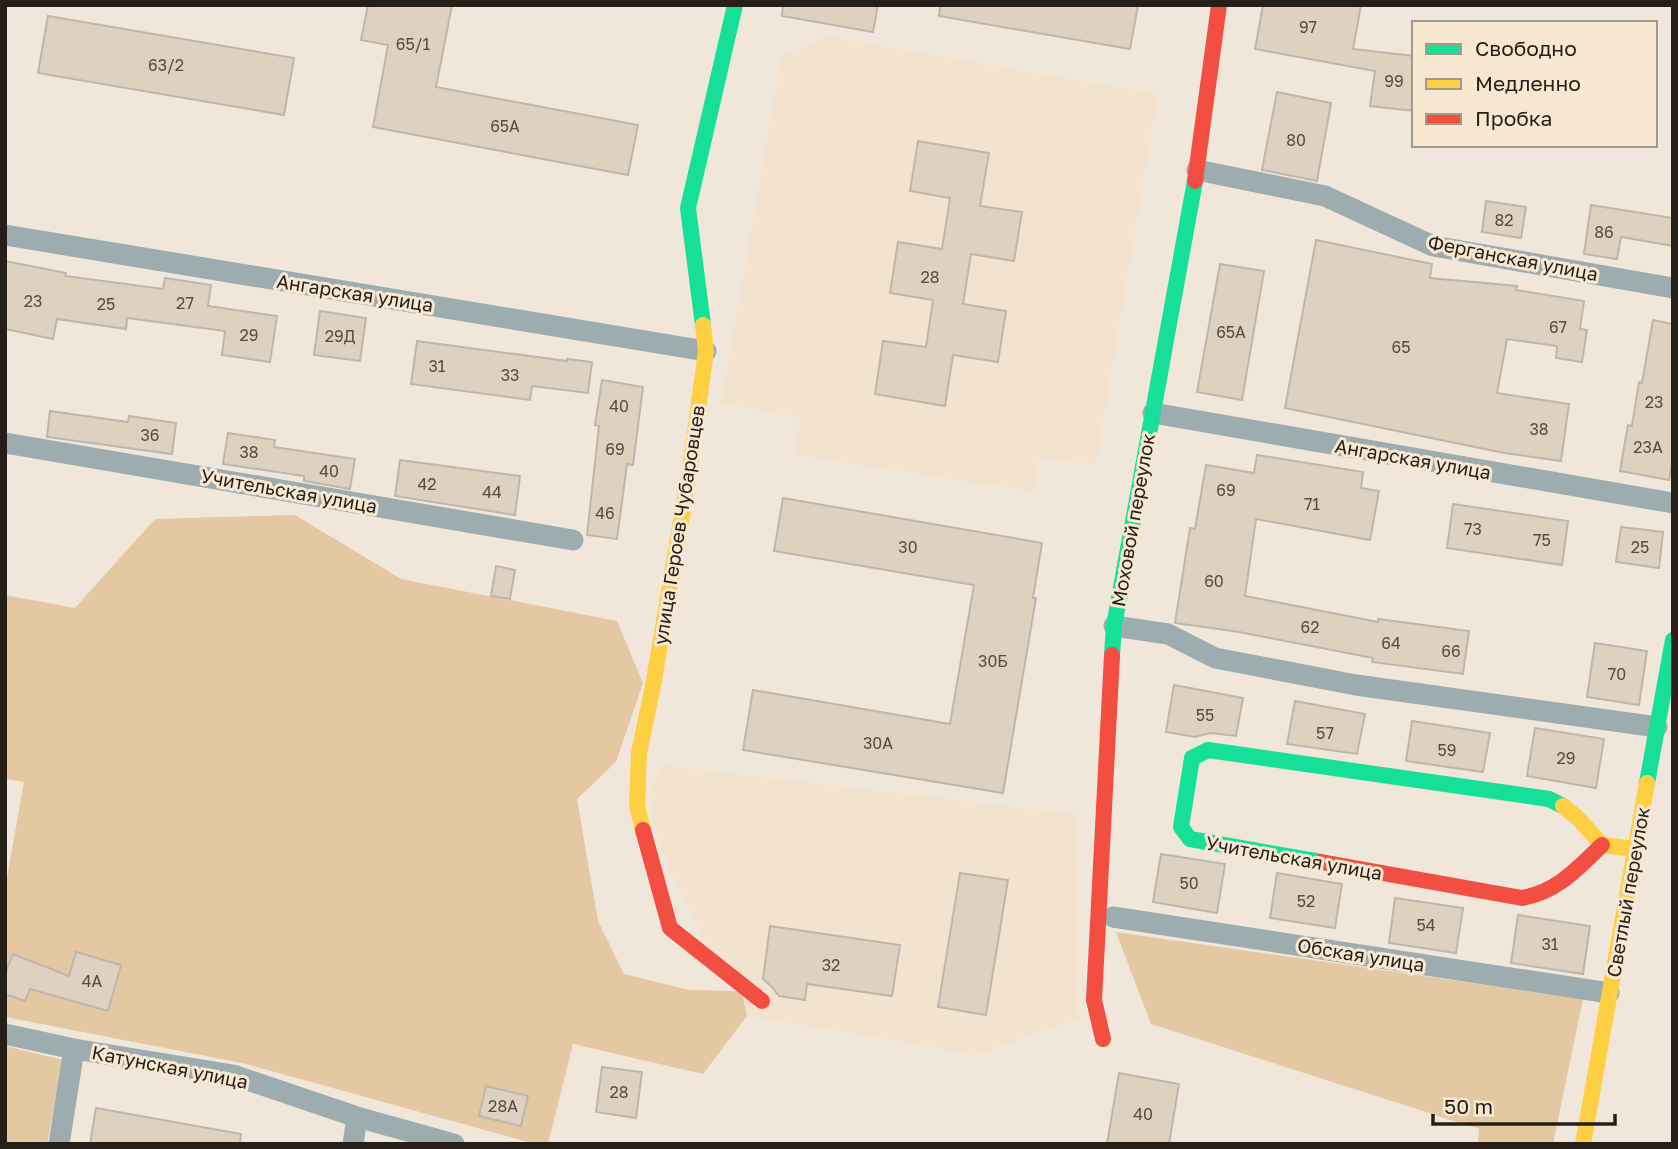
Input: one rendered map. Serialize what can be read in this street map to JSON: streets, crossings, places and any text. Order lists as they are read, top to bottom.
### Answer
{
  "streets": {
    "street": [
      "Ферганская улица",
      "Ангарская улица",
      "Учительская улица",
      "Моховой переулок",
      "улица Героев Чубаровцев",
      "Светлый переулок",
      "Обская улица",
      "Катунская улица"
    ]
  },
  "crossings": [
    ["Ферганская улица", "Моховой переулок"],
    ["Ангарская улица", "Моховой переулок"],
    ["Ангарская улица", "улица Героев Чубаровцев"],
    ["Светлый переулок", "Обская улица"]
  ],
  "house_numbers": [
    "97",
    "65/1",
    "63/2",
    "99",
    "65А",
    "80",
    "82",
    "86",
    "28",
    "23",
    "27",
    "25",
    "67",
    "65А",
    "29",
    "29Д",
    "65",
    "31",
    "33",
    "23",
    "40",
    "38",
    "36",
    "23А",
    "69",
    "38",
    "40",
    "42",
    "69",
    "44",
    "71",
    "46",
    "73",
    "75",
    "30",
    "25",
    "60",
    "62",
    "64",
    "66",
    "30Б",
    "70",
    "55",
    "57",
    "30А",
    "59",
    "29",
    "50",
    "52",
    "54",
    "31",
    "32",
    "4А",
    "28",
    "28А",
    "40"
  ],
  "legend": ["Свободно", "Медленно", "Пробка"],
  "scale_bar": "50 m"
}
